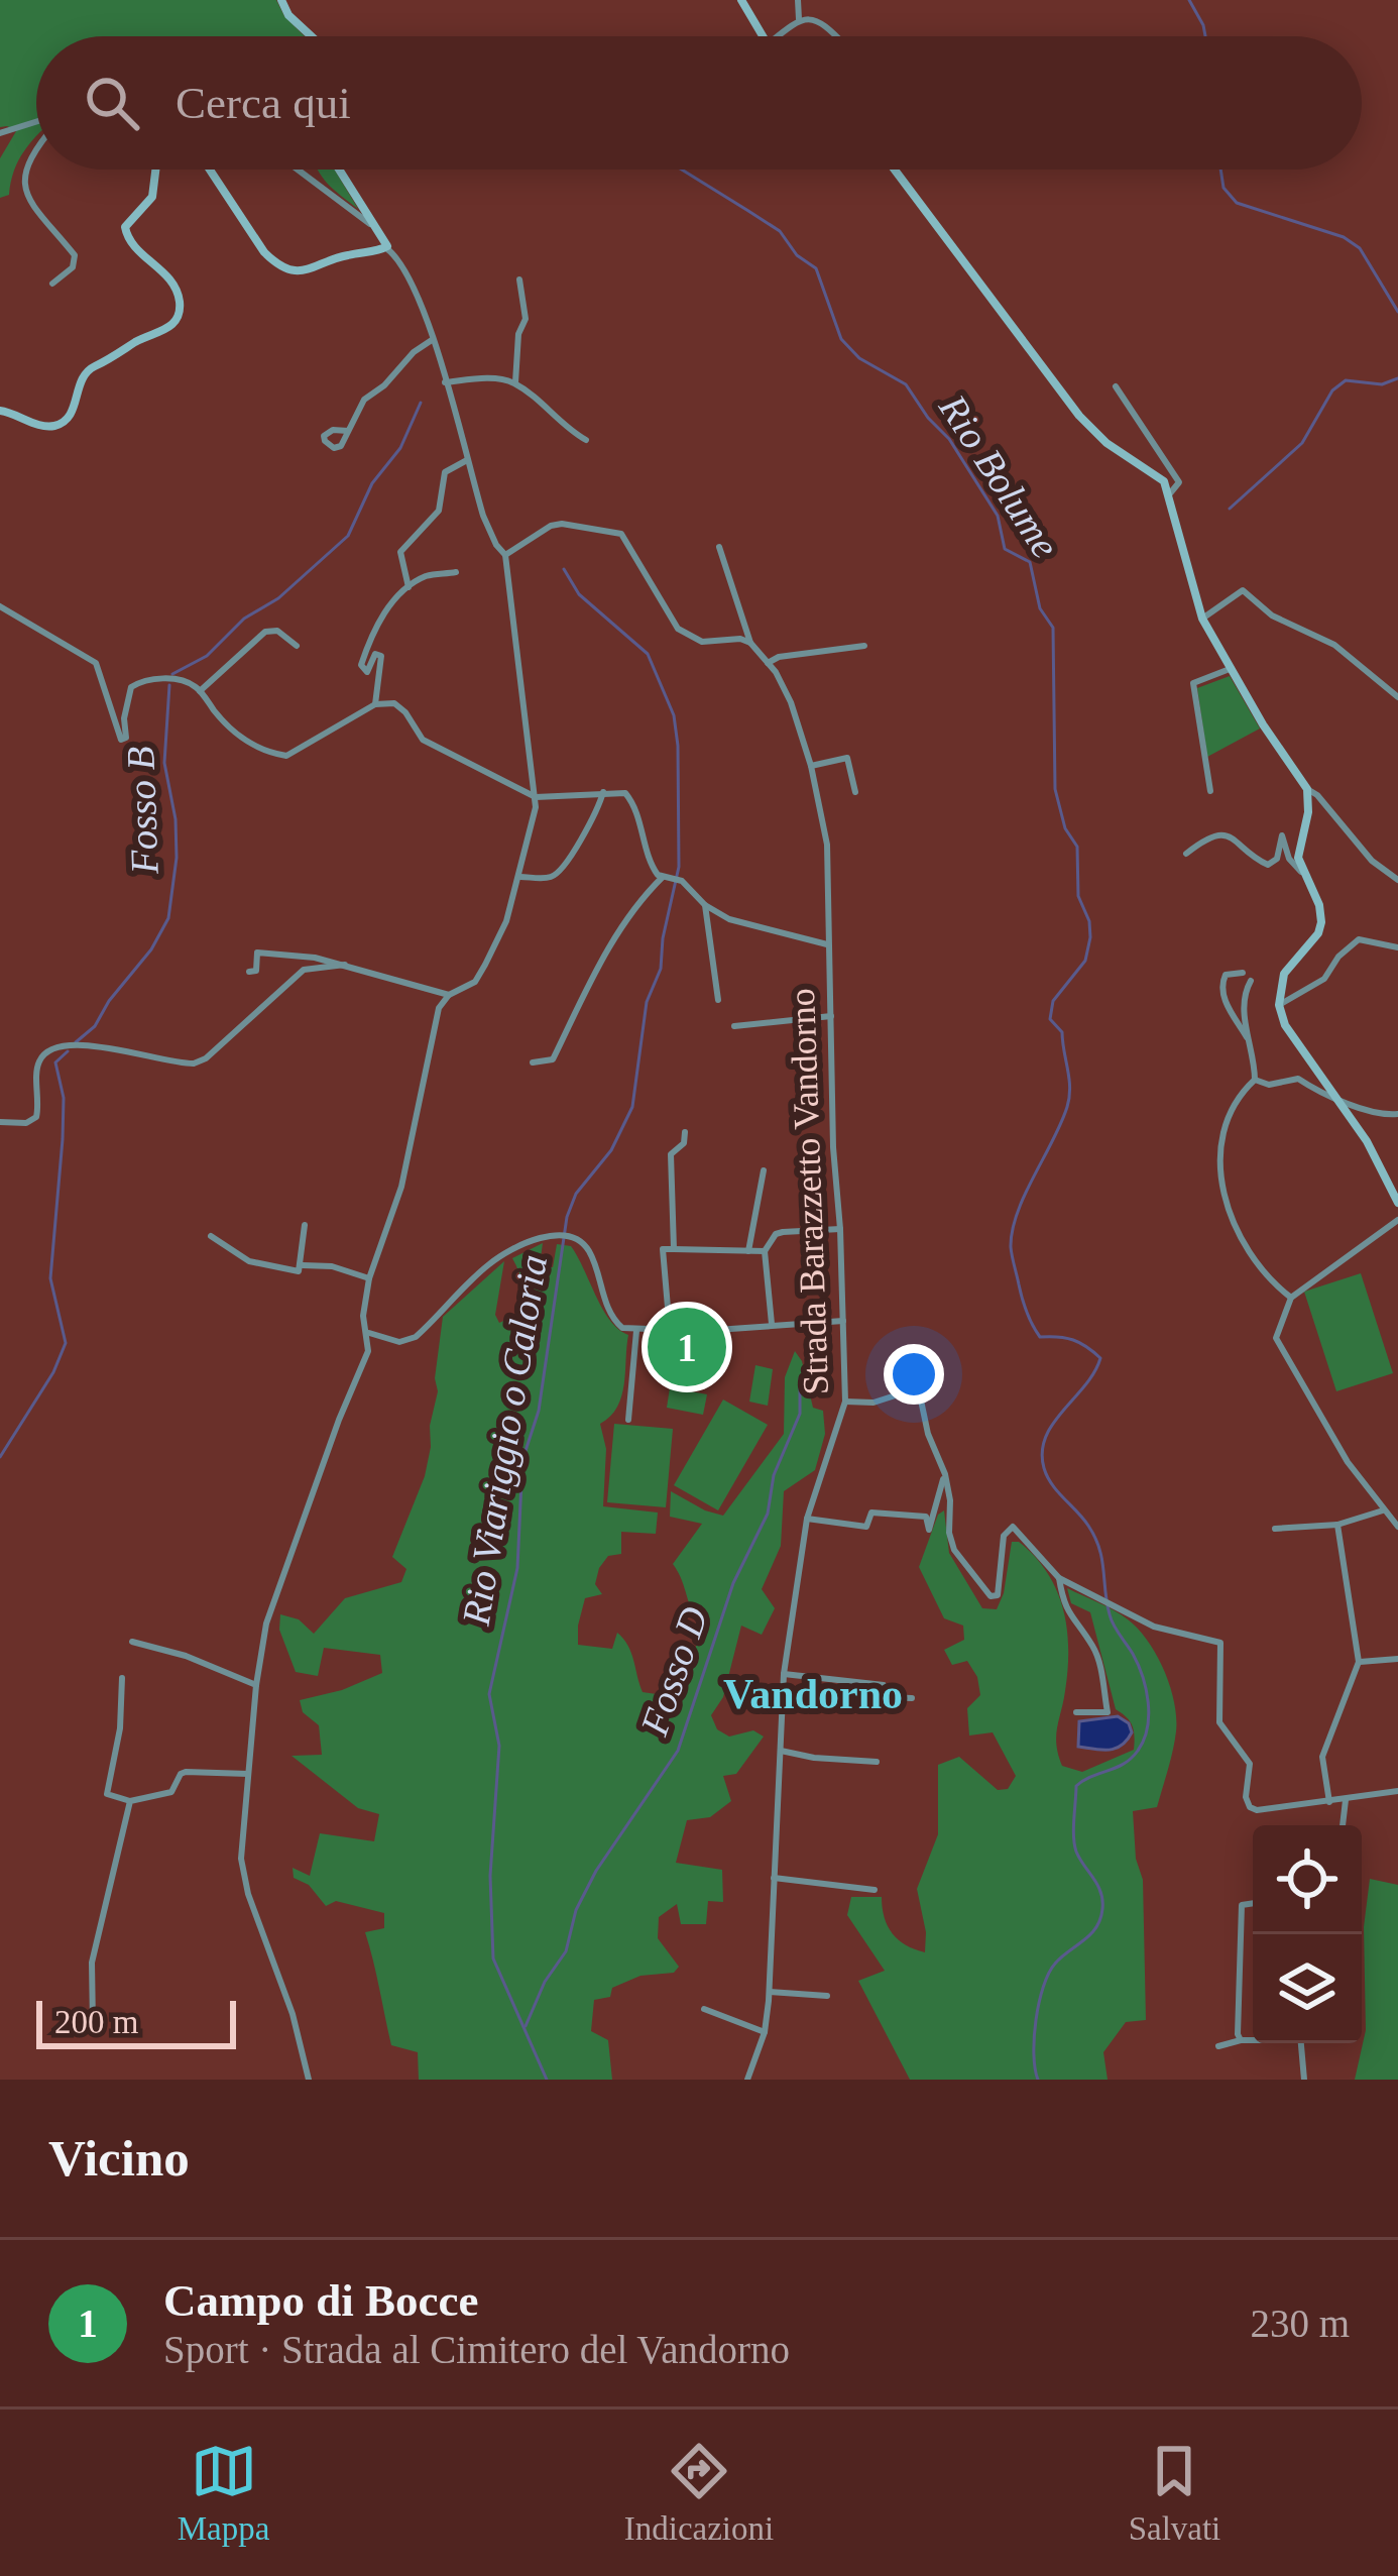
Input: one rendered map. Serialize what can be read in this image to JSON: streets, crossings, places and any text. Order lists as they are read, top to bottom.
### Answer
{
  "streets": {
    "street": ["Strada Barazzetto Vandorno"]
  },
  "districts": ["Vandorno"],
  "water": [
    "Rio Bolume",
    "Fosso B",
    "Rio Viariggio o Caloria",
    "Fosso D"
  ],
  "scale_bar": "200 m",
  "page": {
    "search": "Cerca qui",
    "pins": "1",
    "scale": "200 m",
    "heading": "Vicino",
    "list": [
      {
        "mark": "1",
        "name": "Campo di Bocce",
        "note": "Sport · Strada al Cimitero del Vandorno",
        "value": "230 m"
      }
    ],
    "nav": ["Mappa", "Indicazioni", "Salvati"]
  }
}
